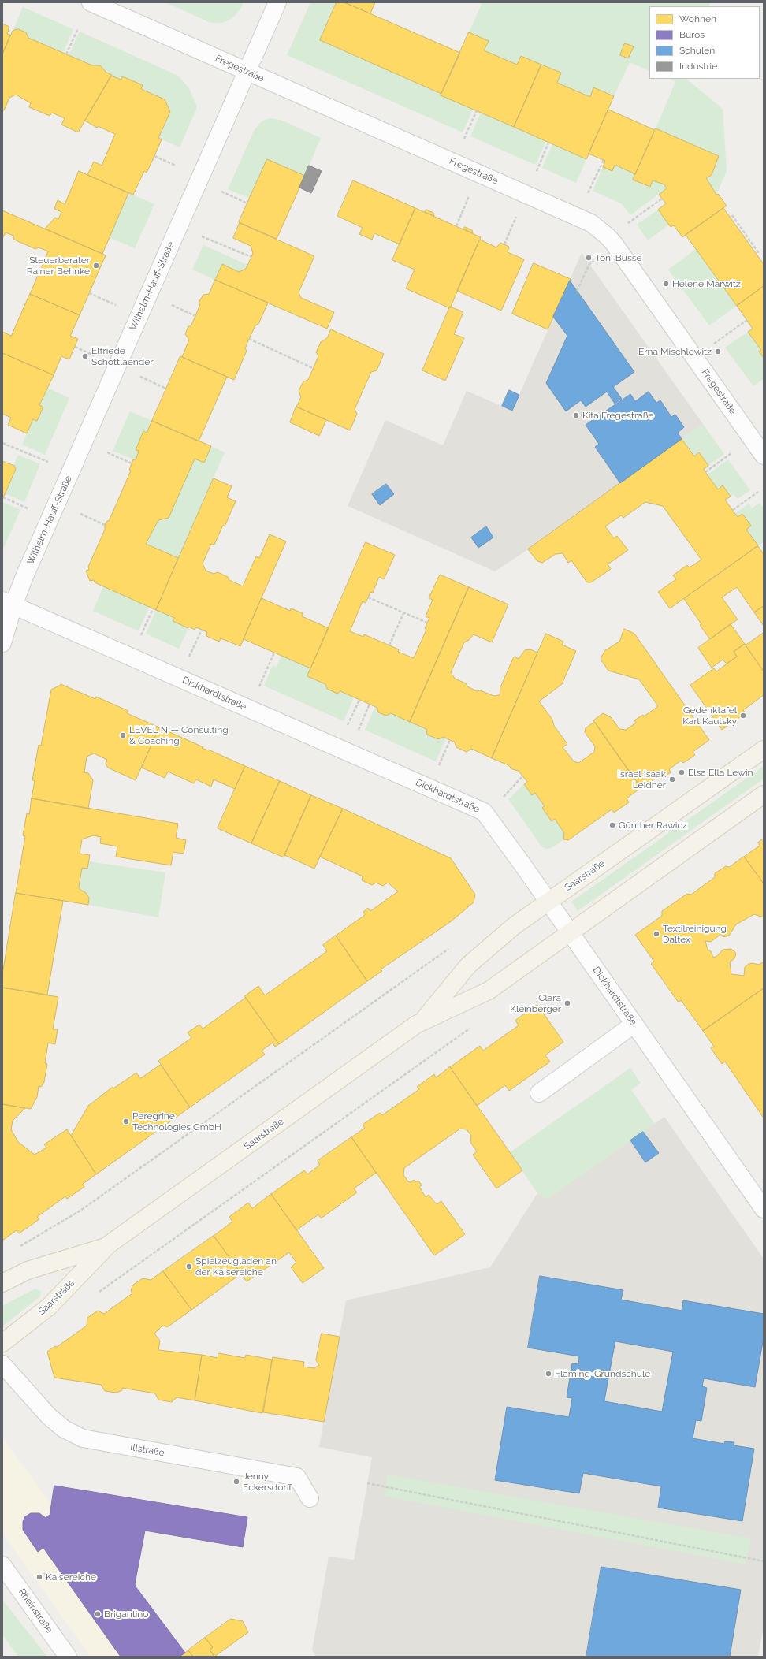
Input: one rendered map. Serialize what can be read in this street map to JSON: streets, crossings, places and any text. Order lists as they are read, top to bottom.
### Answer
{
  "streets": {
    "main road": ["Saarstraße"],
    "street": [
      "Fregestraße",
      "Wilhelm-Hauff-Straße",
      "Dickhardtstraße",
      "Illstraße",
      "Rheinstraße"
    ]
  },
  "crossings": [
    ["Fregestraße", "Wilhelm-Hauff-Straße"],
    ["Wilhelm-Hauff-Straße", "Dickhardtstraße"],
    ["Dickhardtstraße", "Saarstraße"]
  ],
  "places": [
    "Toni Busse",
    "Steuerberater Rainer Behnke",
    "Helene Marwitz",
    "Erna Mischlewitz",
    "Elfriede Schottlaender",
    "Kita Fregestraße",
    "Gedenktafel Karl Kautsky",
    "LEVEL N — Consulting & Coaching",
    "Elsa Ella Lewin",
    "Israel Isaak Leidner",
    "Günther Rawicz",
    "Textilreinigung Daltex",
    "Clara Kleinberger",
    "Peregrine Technologies GmbH",
    "Spielzeugladen an der Kaisereiche",
    "Fläming-Grundschule",
    "Jenny Eckersdorff",
    "Kaisereiche",
    "Brigantino"
  ],
  "legend": [
    "Wohnen",
    "Büros",
    "Schulen",
    "Industrie"
  ]
}
